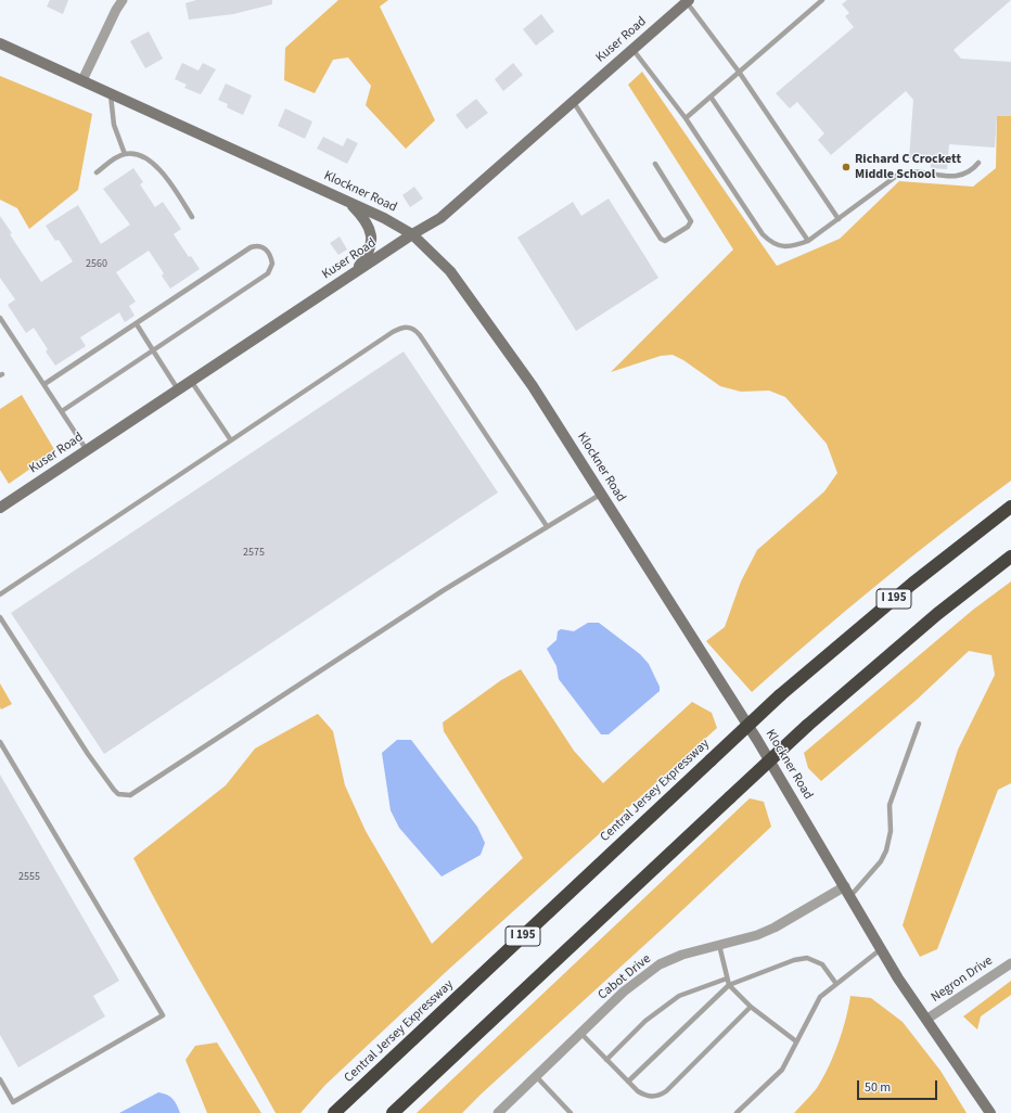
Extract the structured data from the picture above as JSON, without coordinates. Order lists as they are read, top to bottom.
{
  "streets": {
    "highway": ["I 195", "Central Jersey Expressway"],
    "main road": ["Kuser Road", "Klockner Road"],
    "street": ["Cabot Drive", "Negron Drive"]
  },
  "crossings": [
    ["Kuser Road", "Klockner Road"],
    ["Klockner Road", "Cabot Drive"],
    ["Klockner Road", "Negron Drive"]
  ],
  "places": ["Richard C Crockett Middle School"],
  "house_numbers": ["2560", "2575", "2555"],
  "scale_bar": "50 m"
}
